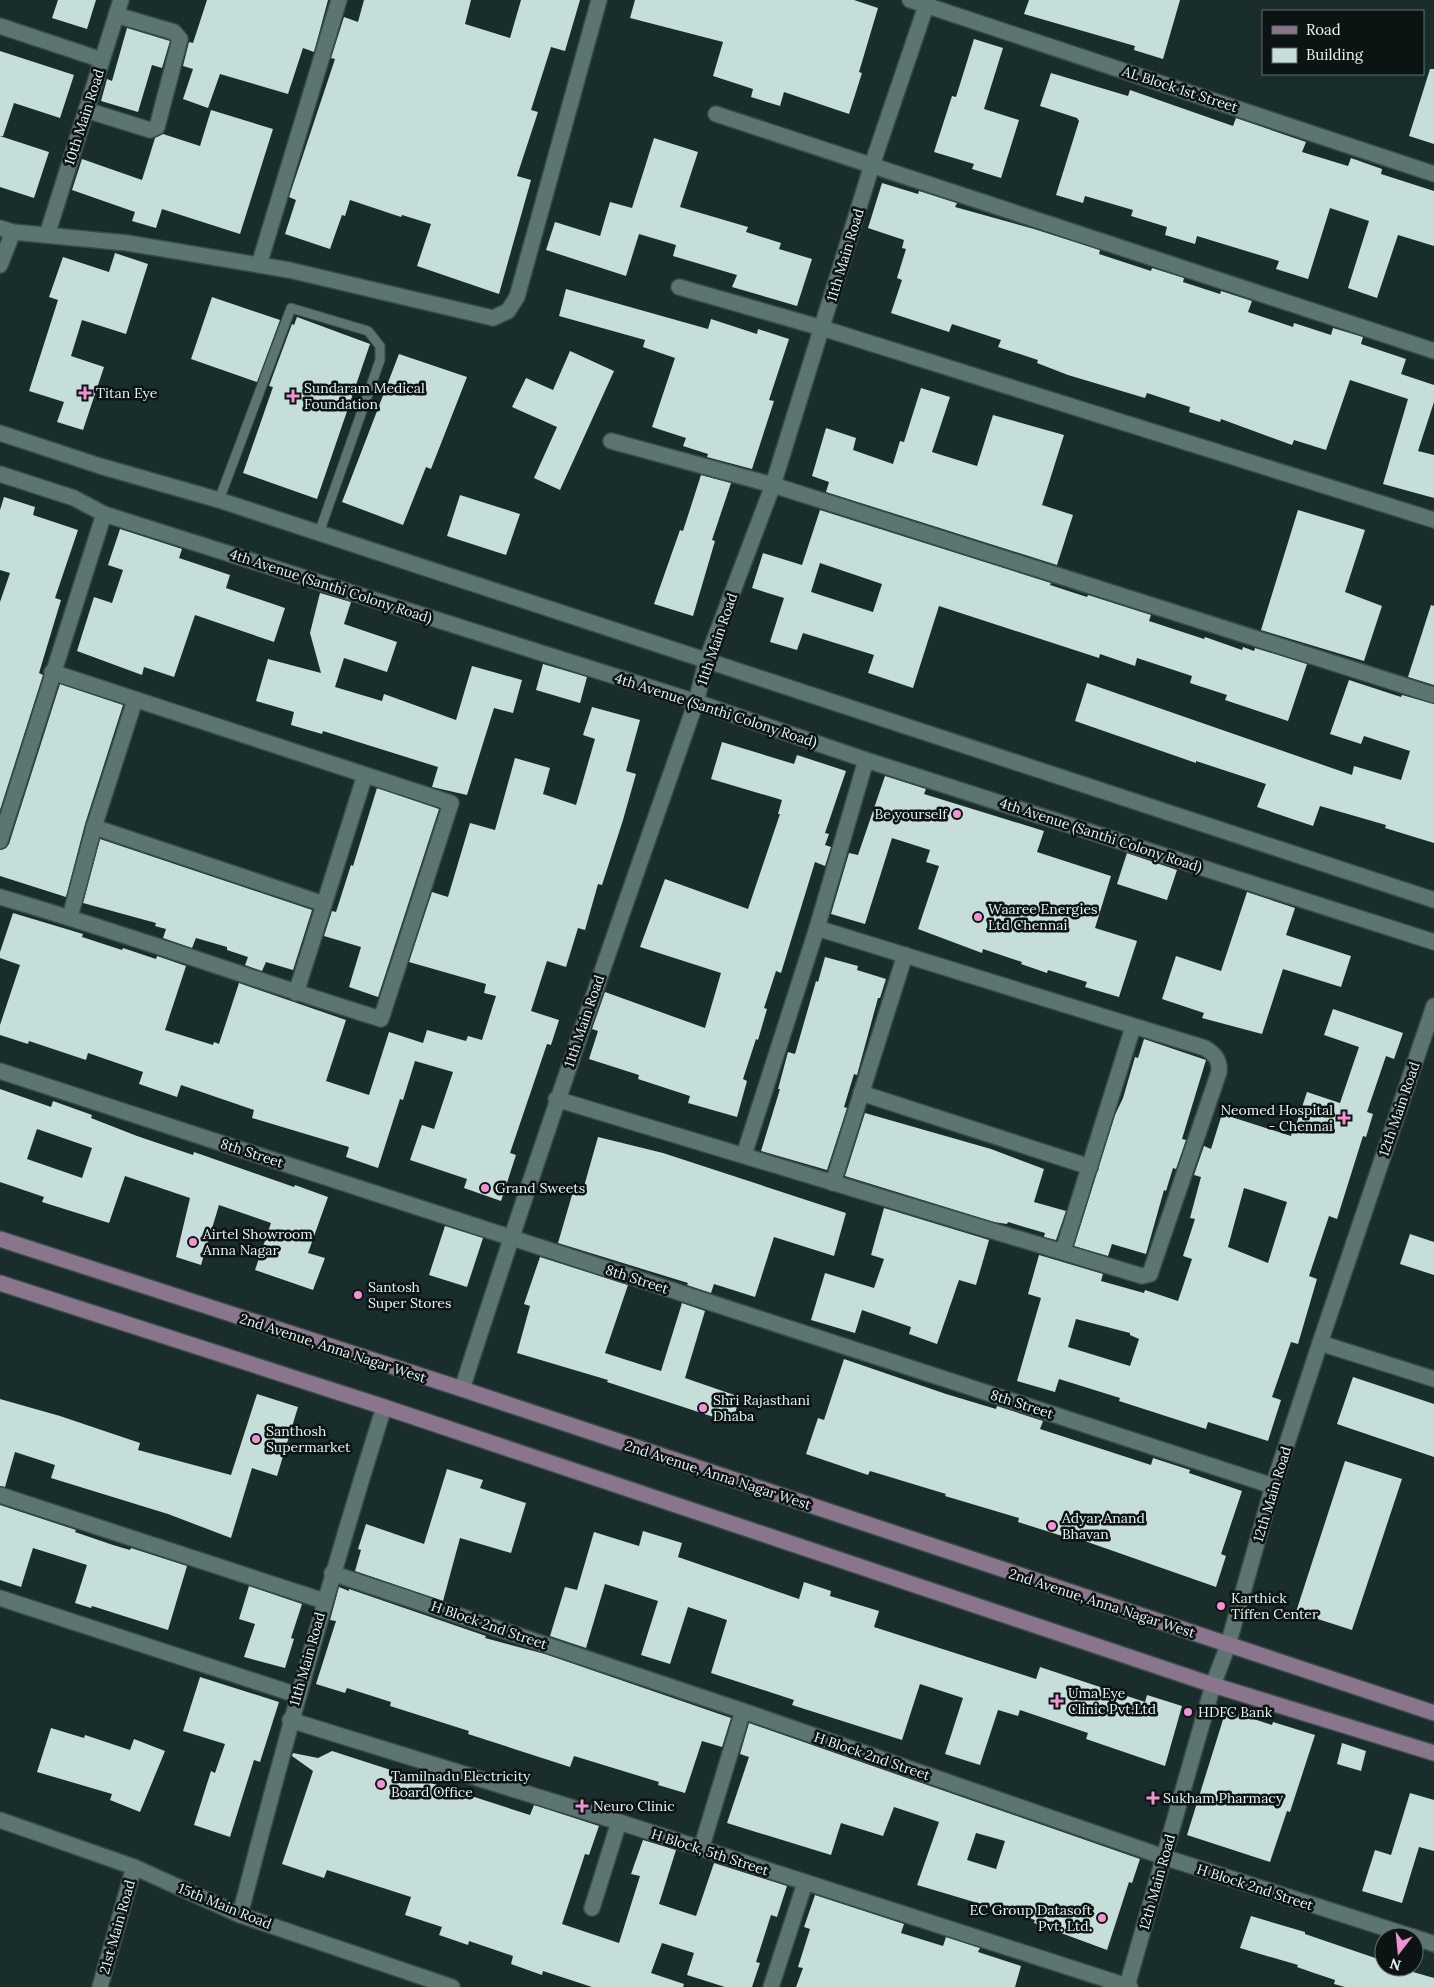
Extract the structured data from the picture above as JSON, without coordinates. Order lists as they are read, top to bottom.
{
  "streets": {
    "main road": ["2nd Avenue, Anna Nagar West"],
    "street": [
      "AL Block 1st Street",
      "10th Main Road",
      "11th Main Road",
      "4th Avenue (Santhi Colony Road)",
      "12th Main Road",
      "8th Street",
      "H Block 2nd Street",
      "H Block, 5th Street",
      "15th Main Road",
      "21st Main Road"
    ]
  },
  "crossings": [
    ["AL Block 1st Street", "11th Main Road"],
    ["11th Main Road", "4th Avenue (Santhi Colony Road)"],
    ["11th Main Road", "8th Street"],
    ["11th Main Road", "2nd Avenue, Anna Nagar West"],
    ["11th Main Road", "H Block 2nd Street"],
    ["11th Main Road", "H Block, 5th Street"],
    ["11th Main Road", "15th Main Road"],
    ["12th Main Road", "8th Street"],
    ["12th Main Road", "2nd Avenue, Anna Nagar West"],
    ["12th Main Road", "H Block 2nd Street"],
    ["12th Main Road", "H Block, 5th Street"],
    ["15th Main Road", "21st Main Road"]
  ],
  "places": {
    "health": [
      "Titan Eye",
      "Sundaram Medical Foundation",
      "Neomed Hospital - Chennai",
      "Uma Eye Clinic Pvt.Ltd",
      "Sukham Pharmacy",
      "Neuro Clinic"
    ],
    "other": [
      "Be yourself",
      "Waaree Energies Ltd Chennai",
      "Grand Sweets",
      "Airtel Showroom Anna Nagar",
      "Santosh Super Stores",
      "Shri Rajasthani Dhaba",
      "Santhosh Supermarket",
      "Adyar Anand Bhavan",
      "Karthick Tiffen Center",
      "HDFC Bank",
      "Tamilnadu Electricity Board Office",
      "EC Group Datasoft Pvt. Ltd."
    ]
  },
  "legend": ["Road", "Building"],
  "north": "bottom"
}
